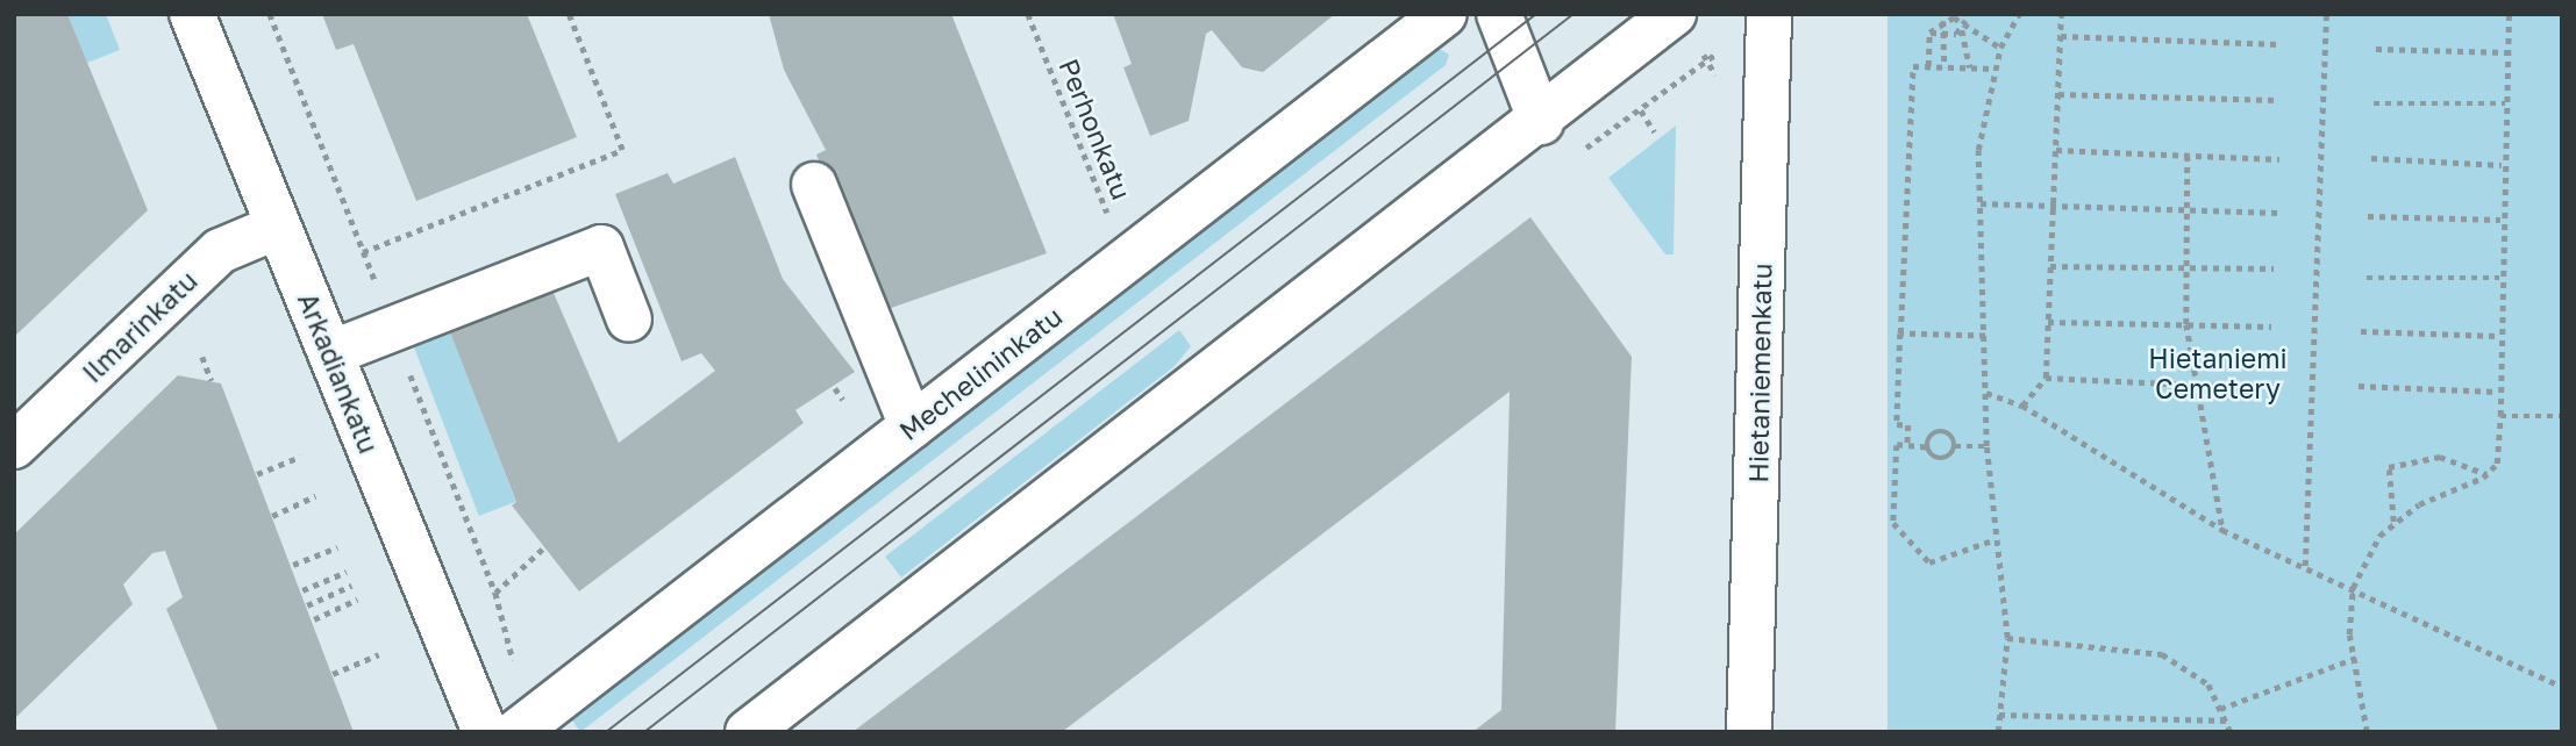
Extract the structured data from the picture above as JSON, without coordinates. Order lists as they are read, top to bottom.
{
  "streets": {
    "main road": [
      "Ilmarinkatu",
      "Arkadiankatu",
      "Mechelininkatu",
      "Hietaniemenkatu"
    ],
    "path": ["Perhonkatu"]
  },
  "crossings": [
    ["Perhonkatu", "Mechelininkatu"],
    ["Ilmarinkatu", "Arkadiankatu"]
  ],
  "parks": ["Hietaniemi Cemetery"]
}
